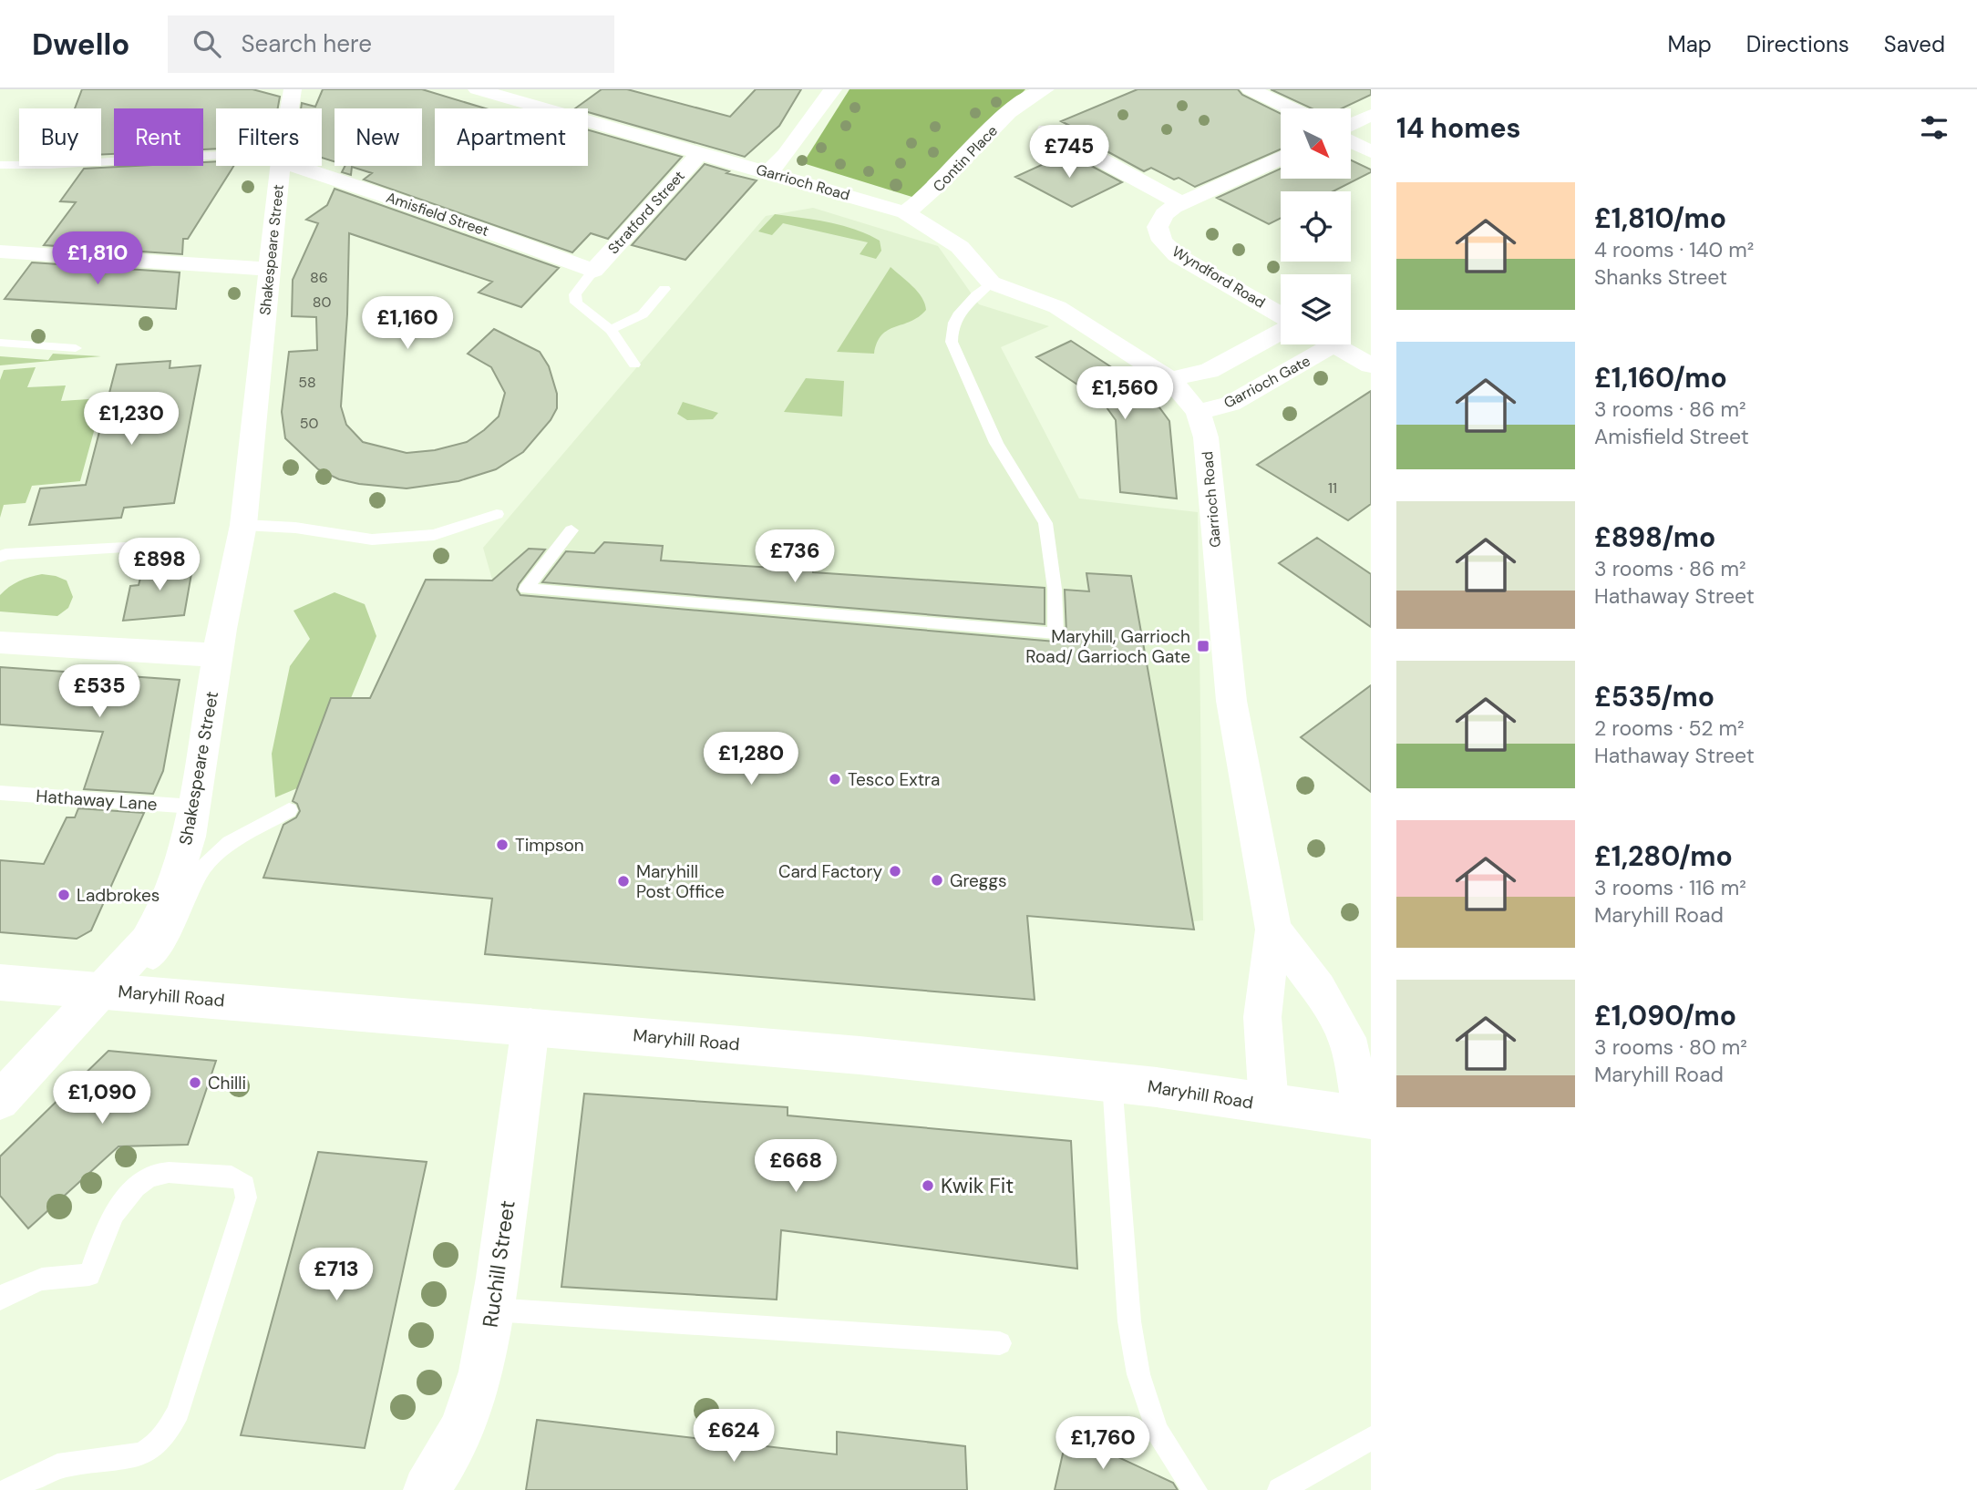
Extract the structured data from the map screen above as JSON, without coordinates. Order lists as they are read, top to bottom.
{
  "streets": {
    "main road": ["Maryhill Road"],
    "street": [
      "Contin Place",
      "Garrioch Road",
      "Stratford Street",
      "Amisfield Street",
      "Shakespeare Street",
      "Wyndford Road",
      "Garrioch Gate",
      "Ruchill Street"
    ],
    "lane": ["Hathaway Lane"]
  },
  "crossings": [
    ["Contin Place", "Garrioch Road"],
    ["Garrioch Road", "Stratford Street"],
    ["Garrioch Road", "Garrioch Gate"],
    ["Garrioch Road", "Maryhill Road"],
    ["Stratford Street", "Amisfield Street"],
    ["Shakespeare Street", "Hathaway Lane"],
    ["Shakespeare Street", "Maryhill Road"],
    ["Maryhill Road", "Ruchill Street"]
  ],
  "places": {
    "transit": ["Maryhill, Garrioch Road/ Garrioch Gate"],
    "other": [
      "Tesco Extra",
      "Timpson",
      "Card Factory",
      "Greggs",
      "Maryhill Post Office",
      "Ladbrokes",
      "Chilli",
      "Kwik Fit"
    ]
  },
  "house_numbers": [
    "86",
    "80",
    "58",
    "50",
    "11"
  ],
  "north": "bottom right",
  "page": {
    "header": "Dwello",
    "search": "Search here",
    "nav": ["Map", "Directions", "Saved"],
    "heading": "14 homes",
    "chip": [
      "Buy",
      "Rent",
      "Filters",
      "New",
      "Apartment"
    ],
    "price": [
      "£745",
      "£1,810",
      "£1,160",
      "£1,560",
      "£1,230",
      "£736",
      "£898",
      "£535",
      "£1,280",
      "£1,090",
      "£668",
      "£713",
      "£624",
      "£1,760"
    ],
    "list": [
      {
        "name": "£1,810/mo",
        "note": "4 rooms · 140 m² · Shanks Street"
      },
      {
        "name": "£1,160/mo",
        "note": "3 rooms · 86 m² · Amisfield Street"
      },
      {
        "name": "£898/mo",
        "note": "3 rooms · 86 m² · Hathaway Street"
      },
      {
        "name": "£535/mo",
        "note": "2 rooms · 52 m² · Hathaway Street"
      },
      {
        "name": "£1,280/mo",
        "note": "3 rooms · 116 m² · Maryhill Road"
      },
      {
        "name": "£1,090/mo",
        "note": "3 rooms · 80 m² · Maryhill Road"
      }
    ]
  }
}
